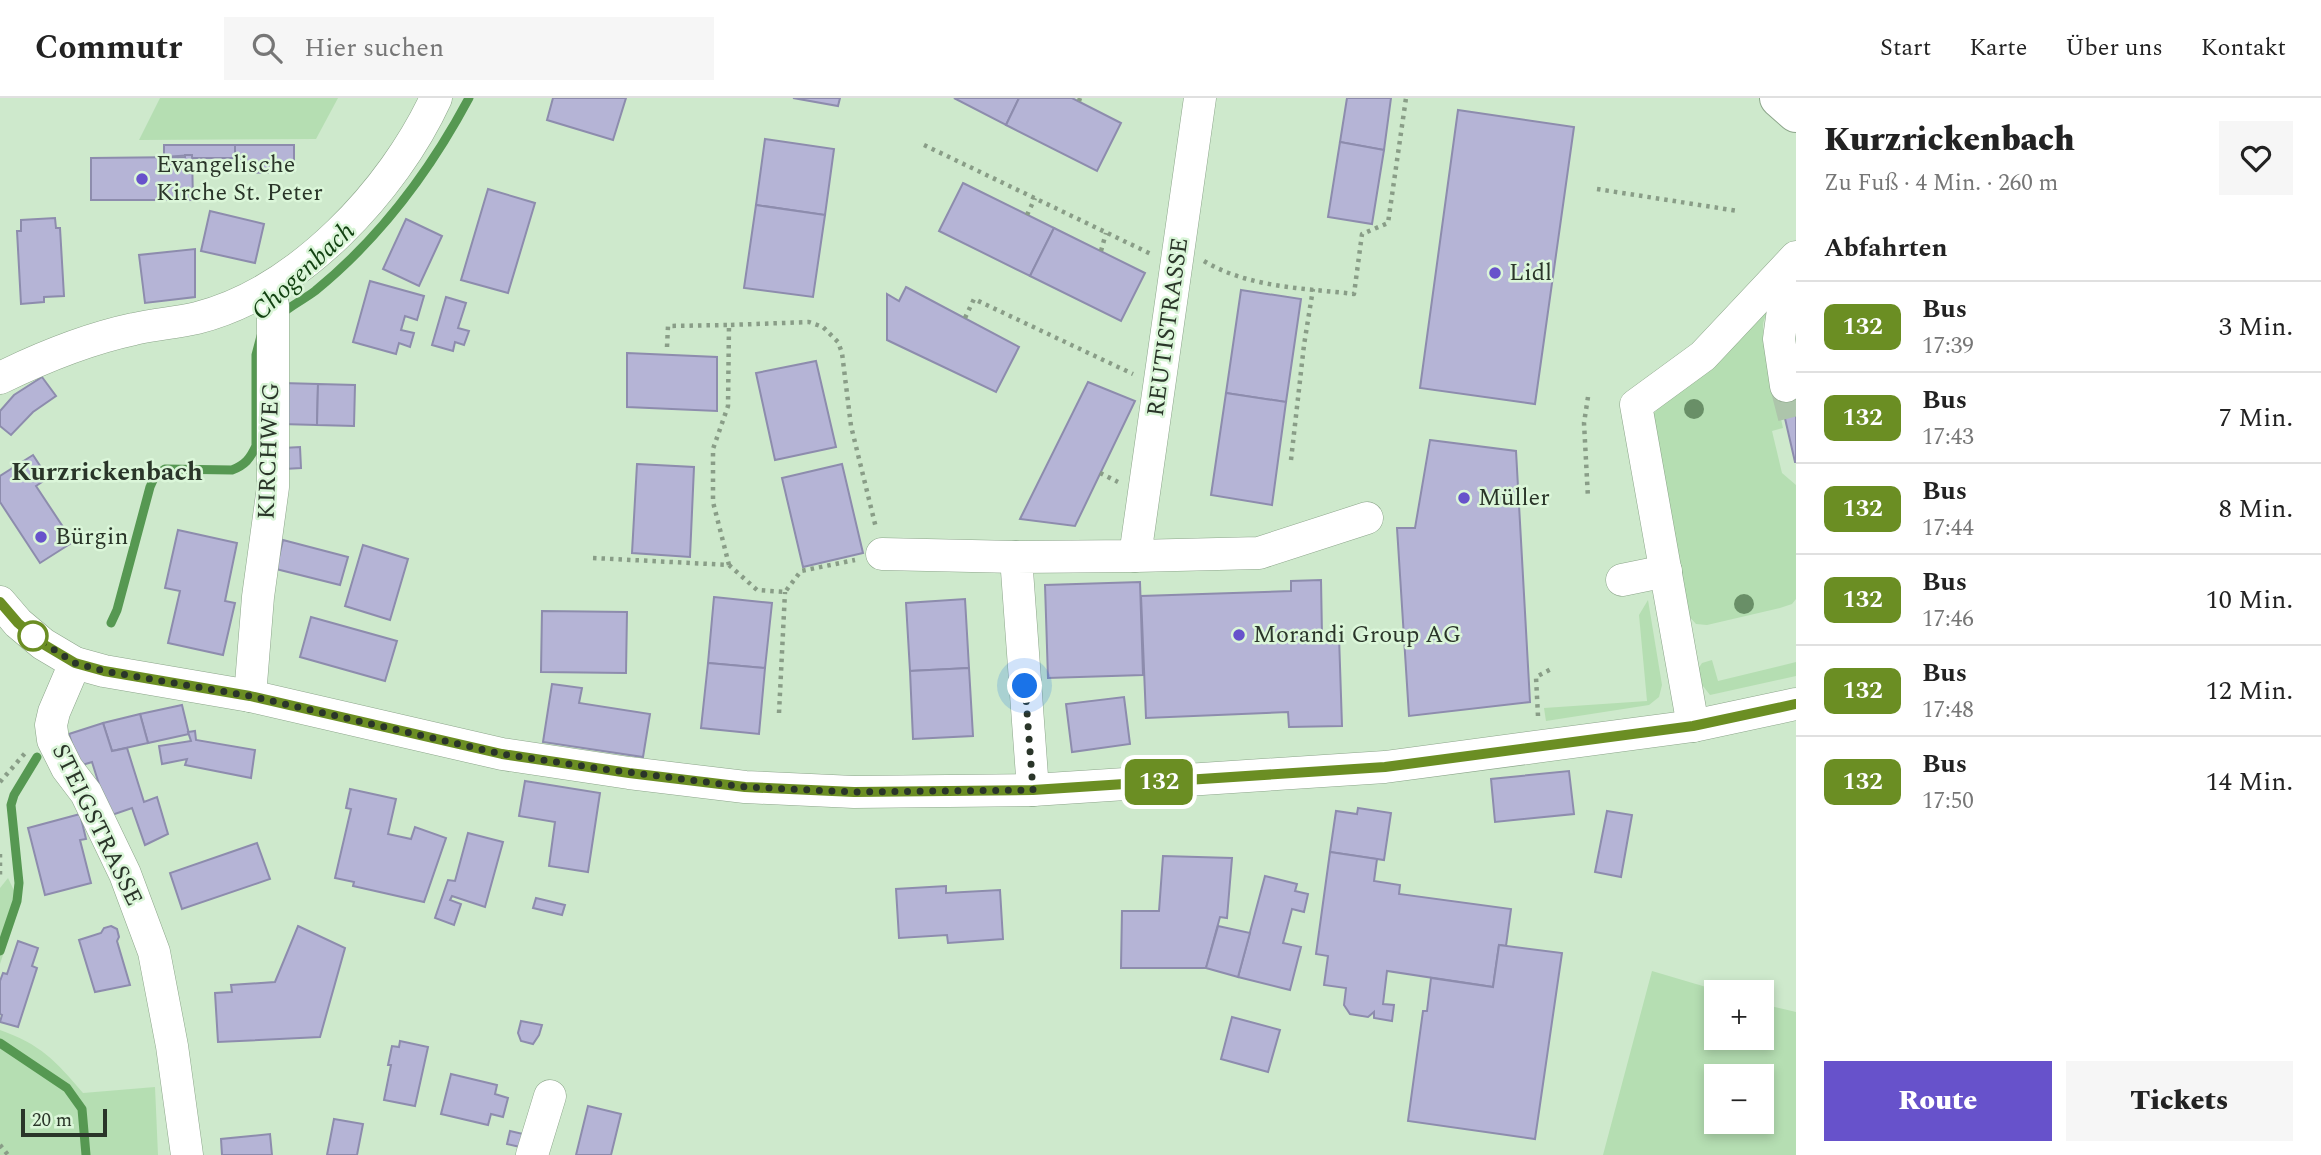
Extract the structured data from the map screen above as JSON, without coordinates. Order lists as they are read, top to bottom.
{
  "streets": {
    "street": ["REUTISTRASSE", "KIRCHWEG", "STEIGSTRASSE"]
  },
  "districts": ["Kurzrickenbach"],
  "water": ["Chogenbach"],
  "places": [
    "Evangelische Kirche St. Peter",
    "Lidl",
    "Müller",
    "Bürgin",
    "Morandi Group AG"
  ],
  "lines": ["bus line 132"],
  "scale_bar": "20 m",
  "page": {
    "header": "Commutr",
    "search": "Hier suchen",
    "nav": [
      "Start",
      "Karte",
      "Über uns",
      "Kontakt"
    ],
    "on_map": "132",
    "heading": [
      ["Kurzrickenbach", "Zu Fuß · 4 Min. · 260 m"],
      "Abfahrten"
    ],
    "list": [
      {
        "mark": "132",
        "name": "Bus",
        "note": "17:39",
        "value": "3 Min."
      },
      {
        "mark": "132",
        "name": "Bus",
        "note": "17:43",
        "value": "7 Min."
      },
      {
        "mark": "132",
        "name": "Bus",
        "note": "17:44",
        "value": "8 Min."
      },
      {
        "mark": "132",
        "name": "Bus",
        "note": "17:46",
        "value": "10 Min."
      },
      {
        "mark": "132",
        "name": "Bus",
        "note": "17:48",
        "value": "12 Min."
      },
      {
        "mark": "132",
        "name": "Bus",
        "note": "17:50",
        "value": "14 Min."
      }
    ],
    "map_buttons": ["+", "−"],
    "buttons": ["Route", "Tickets"],
    "scale": "20 m"
  }
}
